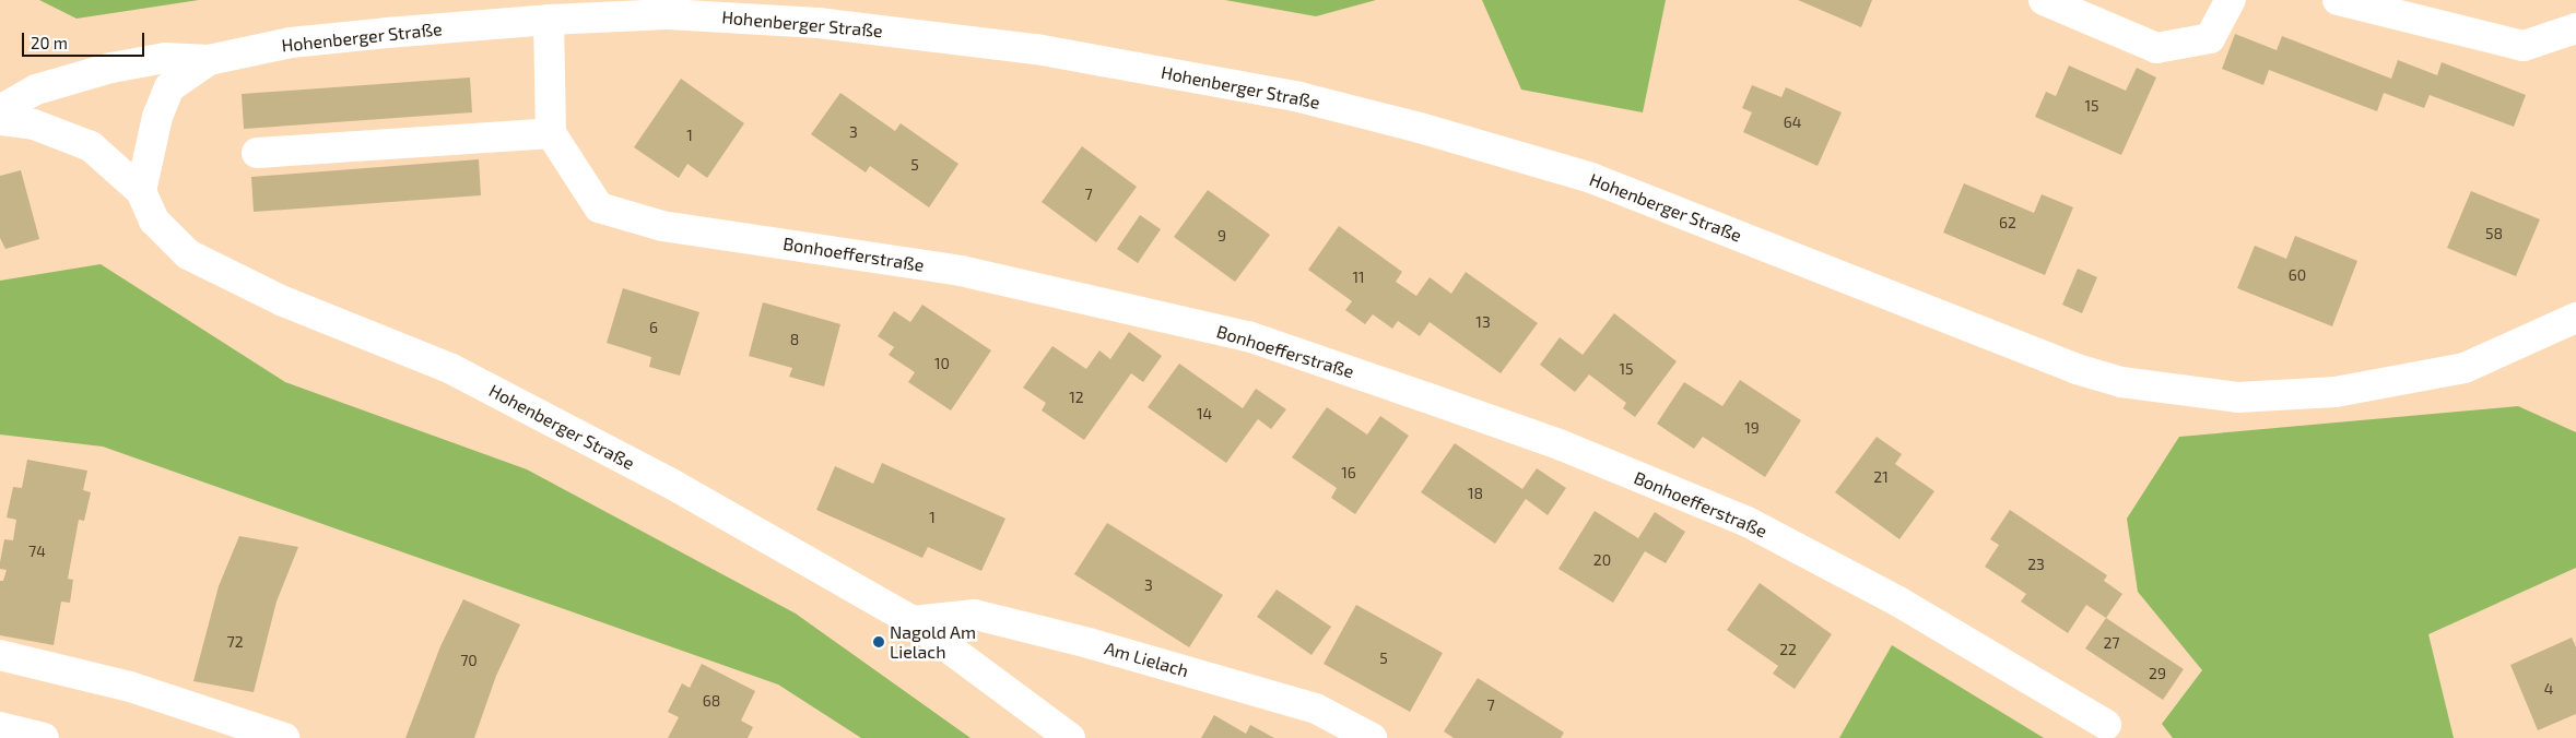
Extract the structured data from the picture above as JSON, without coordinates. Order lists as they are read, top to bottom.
{
  "streets": {
    "street": ["Hohenberger Straße", "Bonhoefferstraße", "Am Lielach"]
  },
  "crossings": [
    ["Hohenberger Straße", "Am Lielach"]
  ],
  "places": ["Nagold Am Lielach"],
  "house_numbers": [
    "15",
    "64",
    "3",
    "1",
    "5",
    "7",
    "62",
    "58",
    "9",
    "60",
    "11",
    "13",
    "6",
    "8",
    "10",
    "15",
    "12",
    "14",
    "19",
    "16",
    "21",
    "18",
    "1",
    "74",
    "20",
    "23",
    "3",
    "72",
    "27",
    "22",
    "5",
    "70",
    "29",
    "4",
    "68",
    "7"
  ],
  "scale_bar": "20 m"
}
